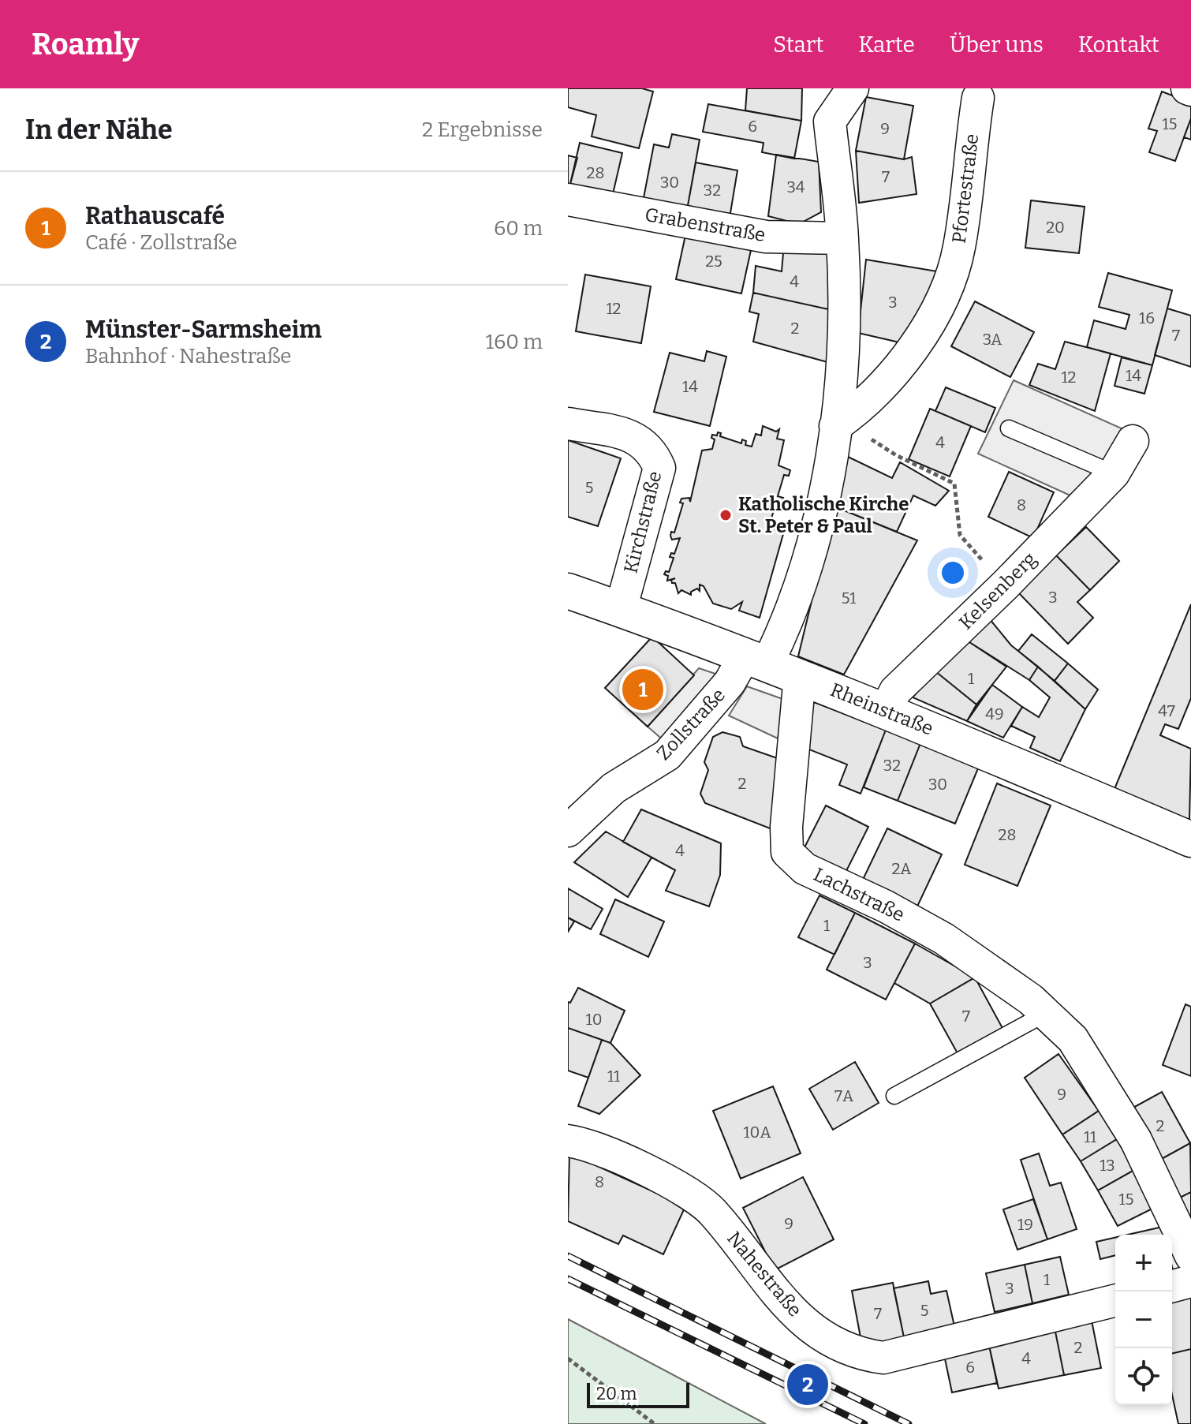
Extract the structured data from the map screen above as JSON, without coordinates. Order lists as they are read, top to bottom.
{
  "streets": {
    "main road": ["Rheinstraße"],
    "street": [
      "Pfortestraße",
      "Grabenstraße",
      "Kirchstraße",
      "Kelsenberg",
      "Zollstraße",
      "Lachstraße",
      "Nahestraße"
    ]
  },
  "crossings": [
    ["Kirchstraße", "Rheinstraße"],
    ["Kelsenberg", "Rheinstraße"],
    ["Rheinstraße", "Zollstraße"],
    ["Rheinstraße", "Lachstraße"]
  ],
  "places": ["Katholische Kirche St. Peter & Paul"],
  "house_numbers": [
    "15",
    "6",
    "9",
    "28",
    "7",
    "30",
    "34",
    "32",
    "20",
    "25",
    "4",
    "3",
    "12",
    "16",
    "2",
    "7",
    "3A",
    "14",
    "12",
    "14",
    "4",
    "5",
    "8",
    "3",
    "51",
    "1",
    "47",
    "49",
    "32",
    "2",
    "30",
    "28",
    "4",
    "2A",
    "1",
    "3",
    "7",
    "10",
    "11",
    "9",
    "7A",
    "2",
    "10A",
    "11",
    "13",
    "8",
    "15",
    "9",
    "19",
    "1",
    "3",
    "5",
    "7",
    "2",
    "4",
    "6"
  ],
  "scale_bar": "20 m",
  "page": {
    "header": "Roamly",
    "nav": [
      "Start",
      "Karte",
      "Über uns",
      "Kontakt"
    ],
    "heading": ["In der Nähe", "2 Ergebnisse"],
    "list": [
      {
        "mark": "1",
        "name": "Rathauscafé",
        "note": "Café · Zollstraße",
        "value": "60 m"
      },
      {
        "mark": "2",
        "name": "Münster-Sarmsheim",
        "note": "Bahnhof · Nahestraße",
        "value": "160 m"
      }
    ],
    "pins": ["1", "2"],
    "map_buttons": ["+", "−"],
    "scale": "20 m"
  }
}
